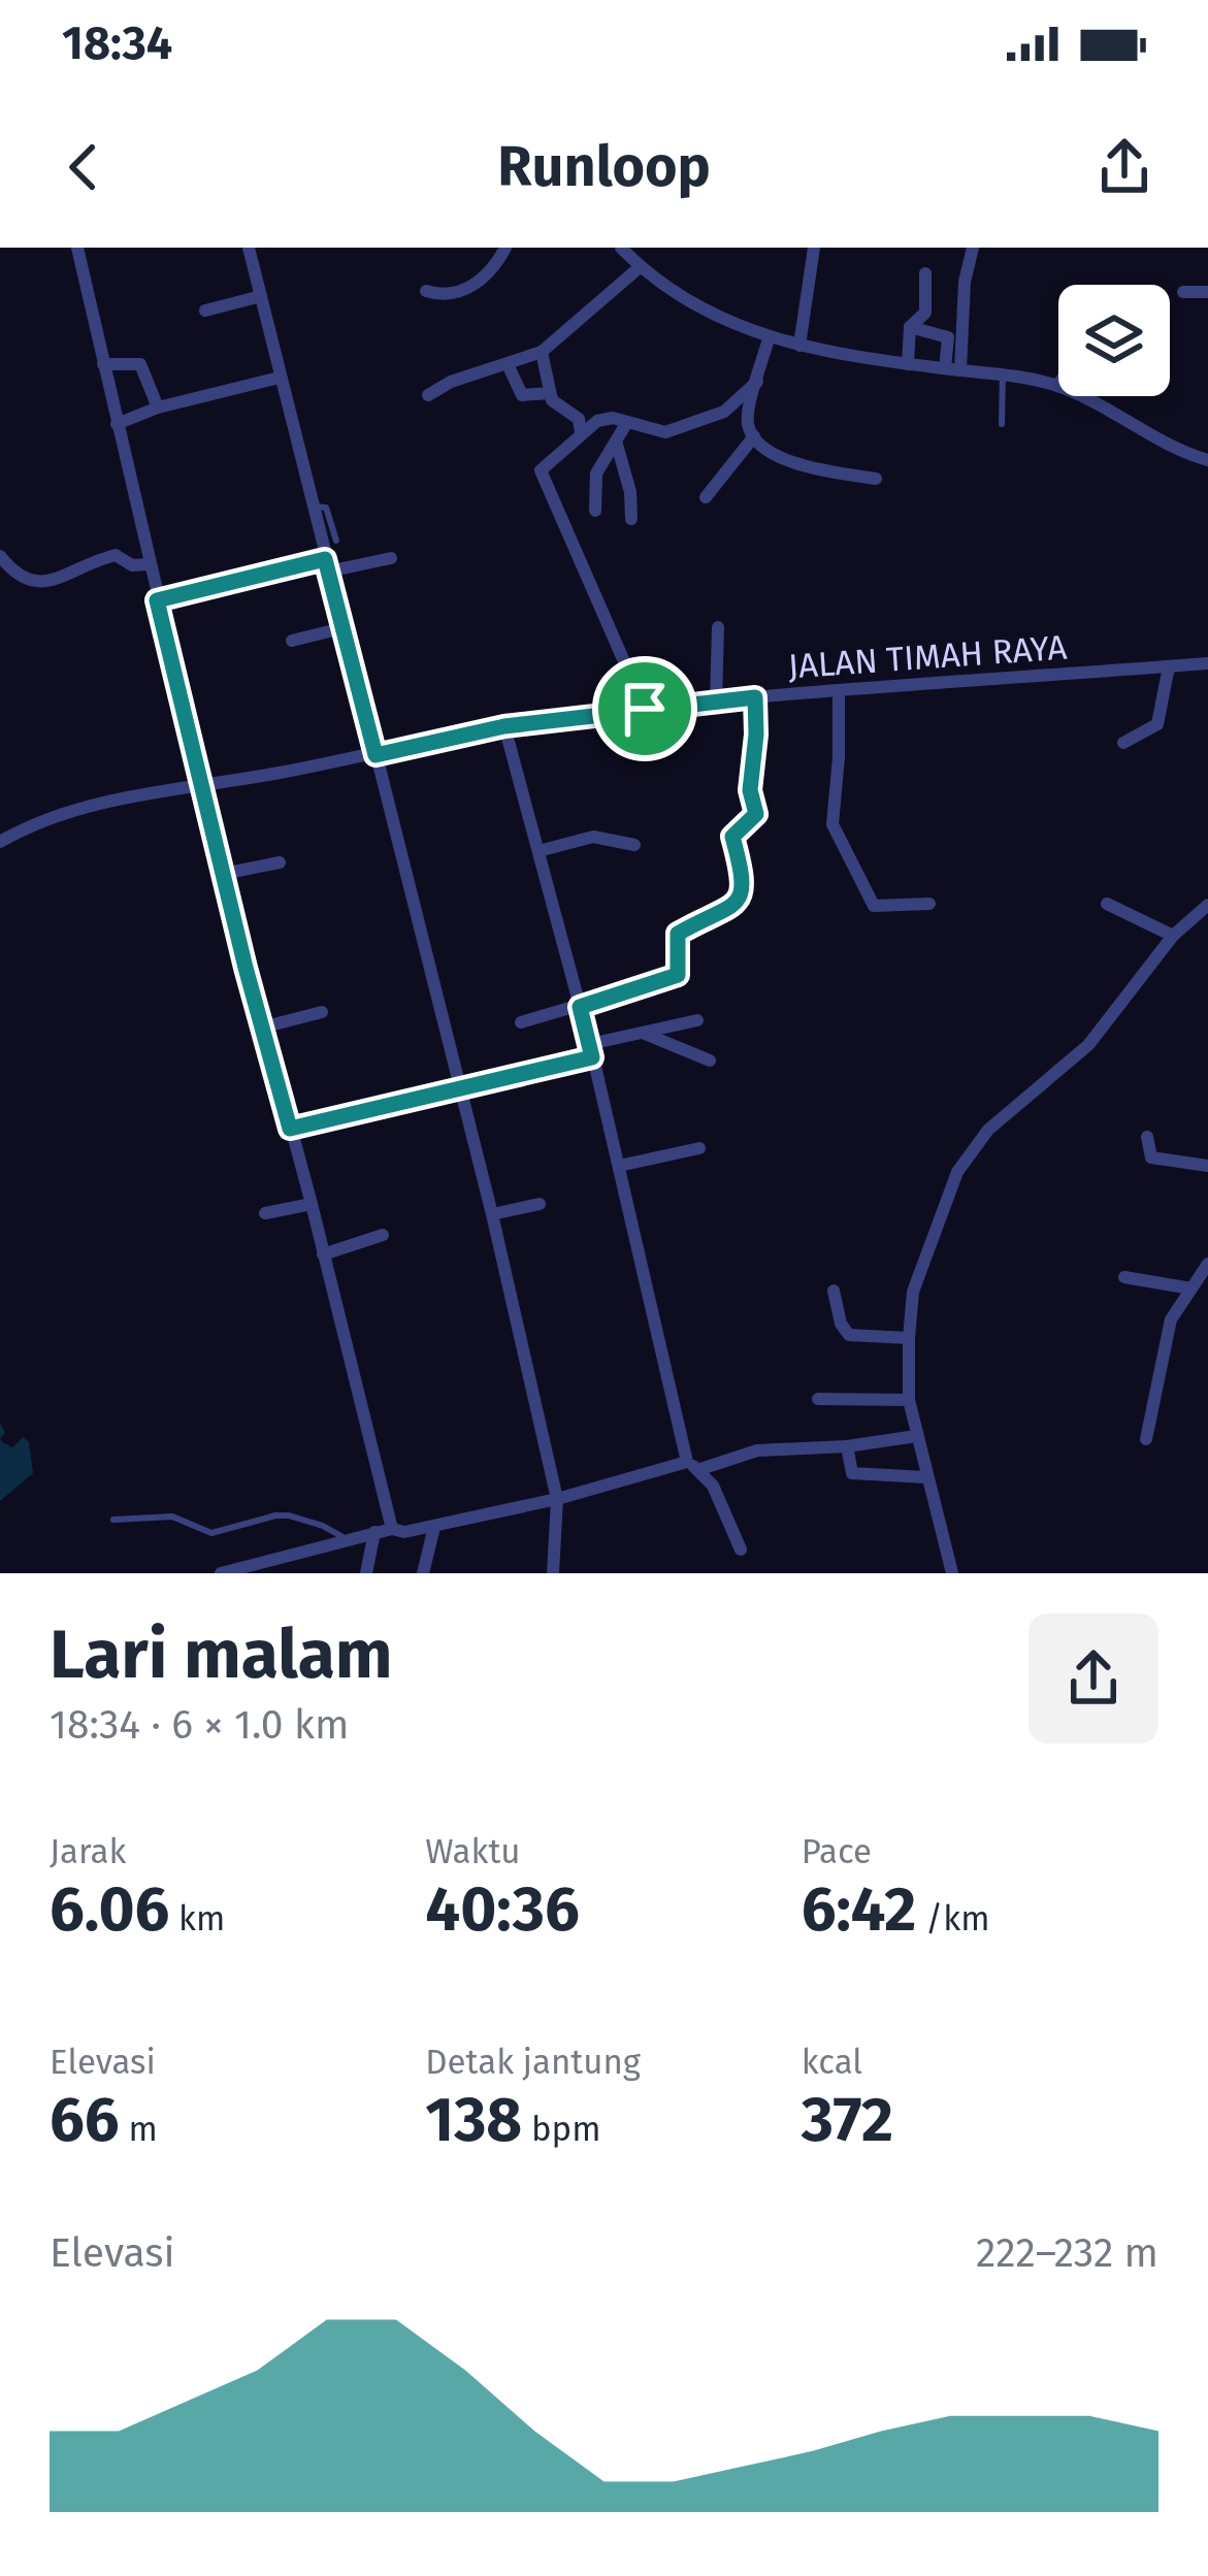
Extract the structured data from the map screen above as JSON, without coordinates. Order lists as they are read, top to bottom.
{
  "streets": {
    "street": ["JALAN TIMAH RAYA"]
  },
  "page": {
    "status": "18:34",
    "header": "Runloop",
    "heading": ["Lari malam", "18:34 · 6 × 1.0 km"],
    "stats": [
      ["Jarak", "6.06 km"],
      ["Waktu", "40:36"],
      ["Pace", "6:42 /km"],
      ["Elevasi", "66 m"],
      ["Detak jantung", "138 bpm"],
      ["kcal", "372"]
    ],
    "chart": ["Elevasi", "222–232 m"]
  }
}
